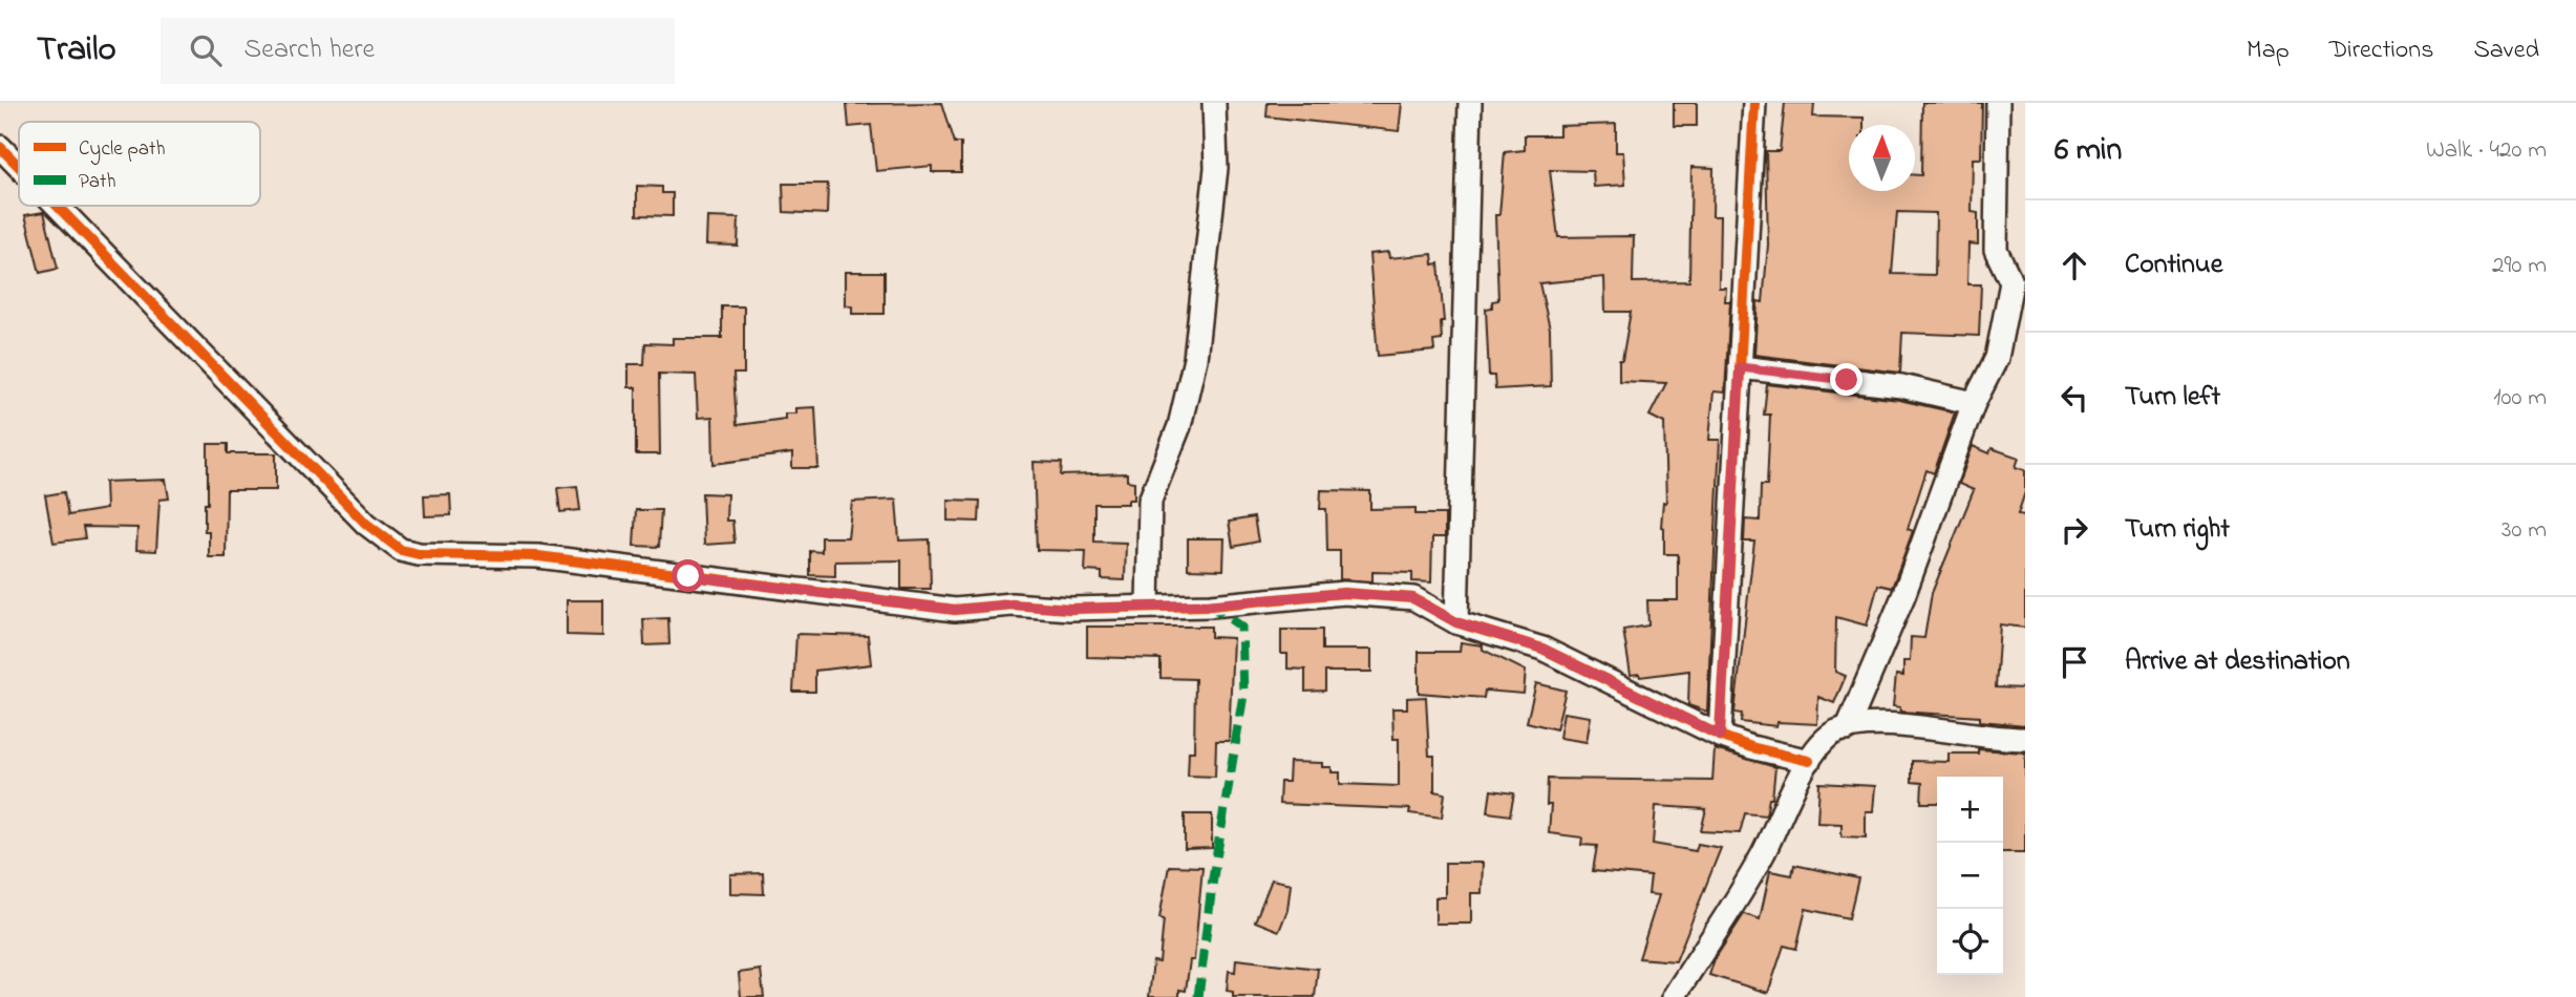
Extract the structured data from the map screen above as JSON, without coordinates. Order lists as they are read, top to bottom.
{
  "legend": ["Cycle path", "Path"],
  "north": "top",
  "page": {
    "header": "Trailo",
    "search": "Search here",
    "nav": ["Map", "Directions", "Saved"],
    "heading": ["6 min", "Walk · 420 m"],
    "list": [
      ["Continue", "290 m"],
      ["Turn left", "100 m"],
      ["Turn right", "30 m"],
      "Arrive at destination"
    ],
    "map_buttons": ["+", "−"]
  }
}
